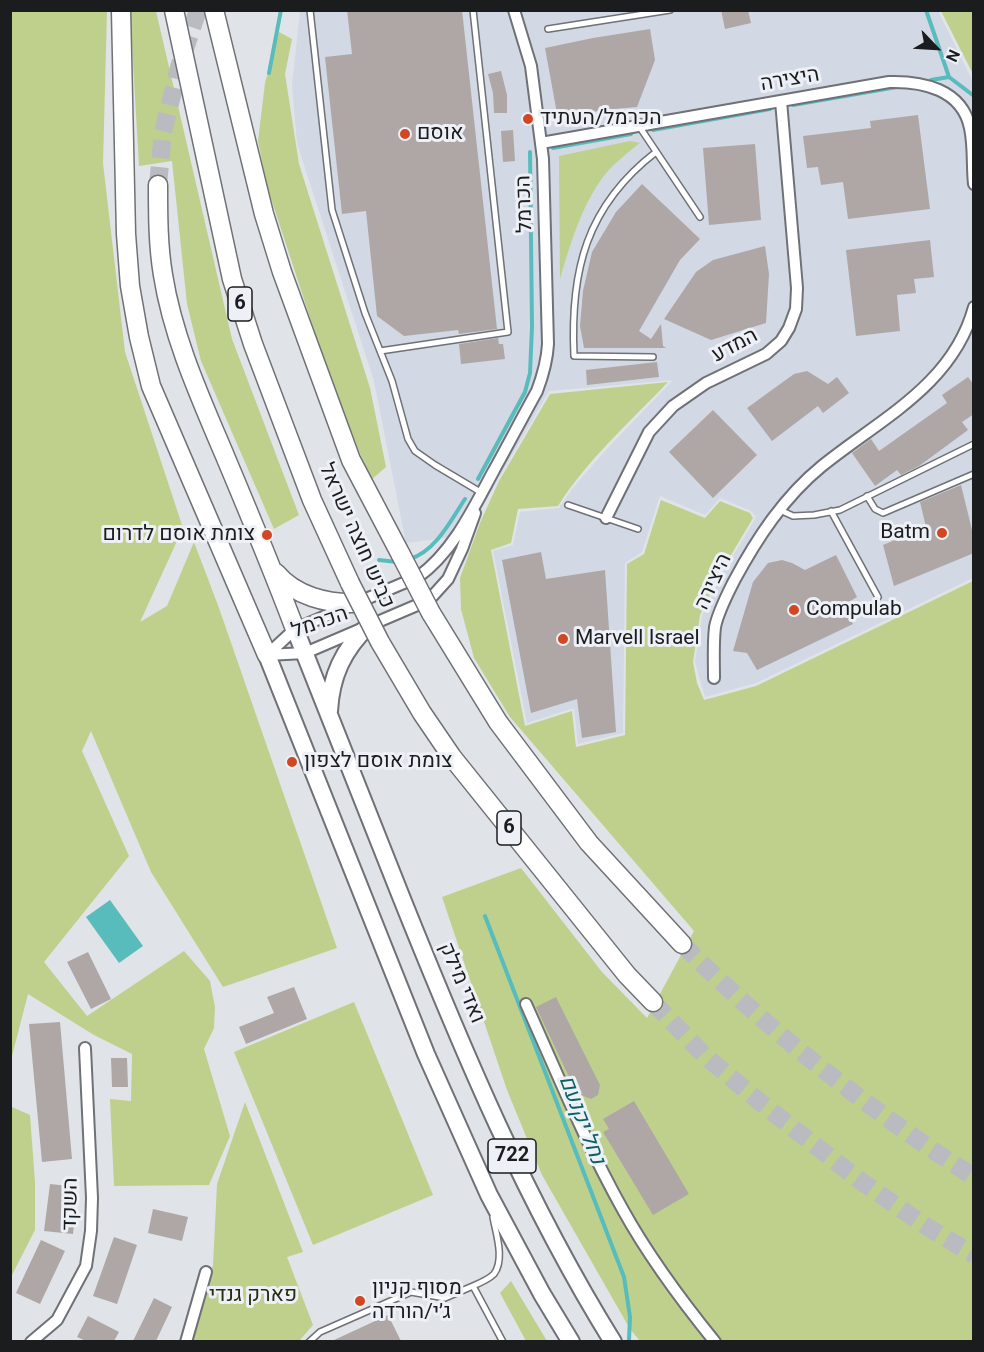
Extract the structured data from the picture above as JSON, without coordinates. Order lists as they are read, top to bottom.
{
  "streets": {
    "highway": ["6", "כביש חוצה ישראל"],
    "main road": ["ואדי מילק", "722"],
    "street": [
      "היצירה",
      "הכרמל",
      "המדע",
      "השקד"
    ]
  },
  "crossings": [
    ["היצירה", "הכרמל"],
    ["היצירה", "המדע"],
    ["הכרמל", "ואדי מילק"],
    ["הכרמל", "722"]
  ],
  "water": ["נחל יקנעם"],
  "parks": ["פארק גנדי"],
  "places": [
    "הכרמל/העתיד",
    "אוסם",
    "Batm",
    "צומת אוסם לדרום",
    "Compulab",
    "Marvell Israel",
    "צומת אוסם לצפון",
    "מסוף קניון ג׳י/הורדה"
  ],
  "north": "bottom right"
}
